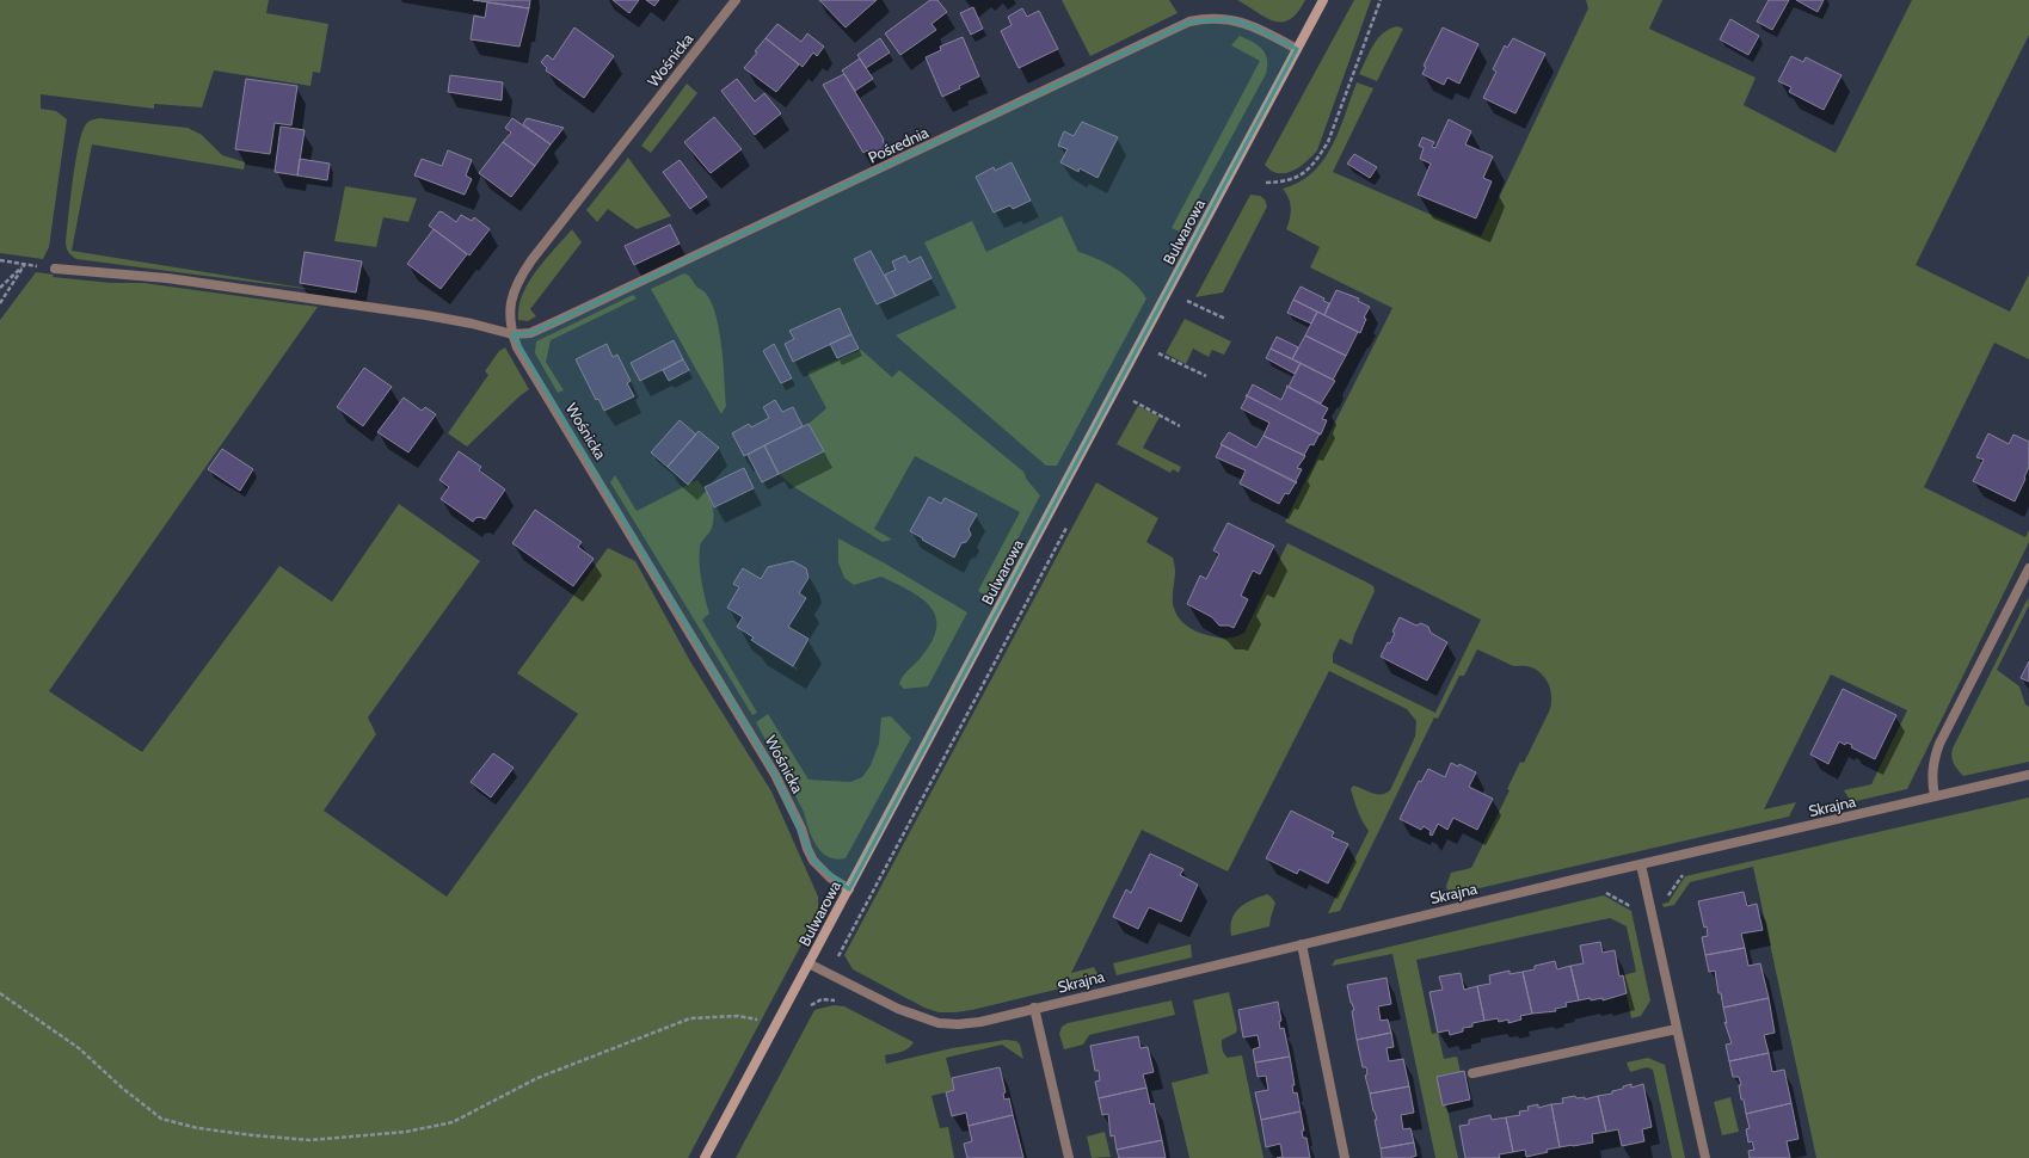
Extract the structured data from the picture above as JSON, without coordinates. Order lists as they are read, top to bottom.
{
  "streets": {
    "street": [
      "Wośnicka",
      "Pośrednia",
      "Bulwarowa",
      "Skrajna"
    ]
  },
  "crossings": [
    ["Wośnicka", "Pośrednia"],
    ["Wośnicka", "Bulwarowa"],
    ["Pośrednia", "Bulwarowa"],
    ["Bulwarowa", "Skrajna"]
  ]
}
